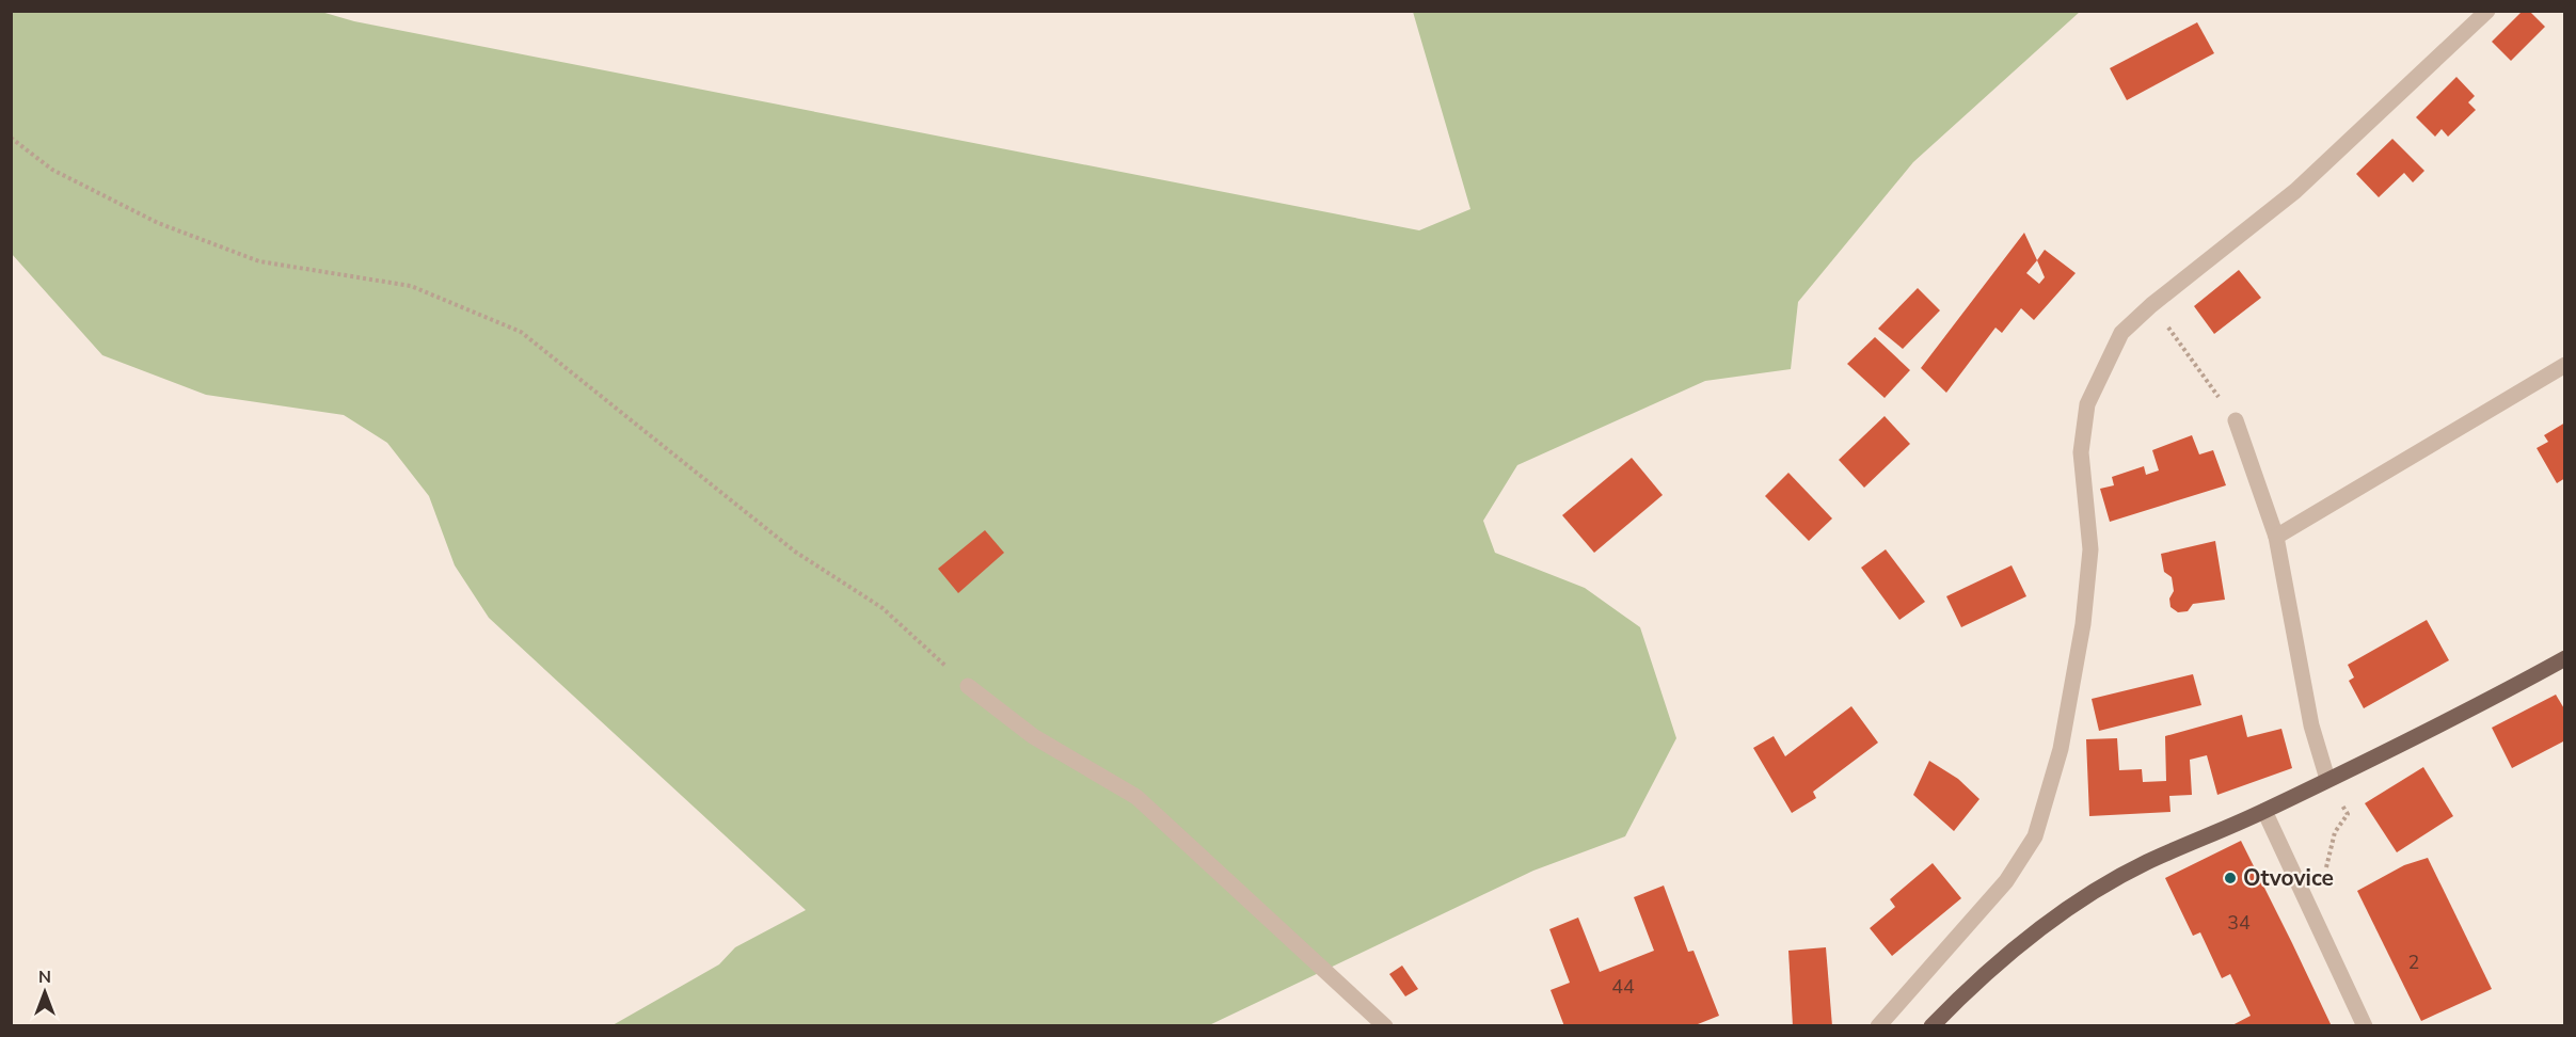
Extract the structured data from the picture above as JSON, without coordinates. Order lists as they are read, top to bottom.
{
  "places": ["Otvovice"],
  "house_numbers": ["34", "2", "44"],
  "north": "top"
}
